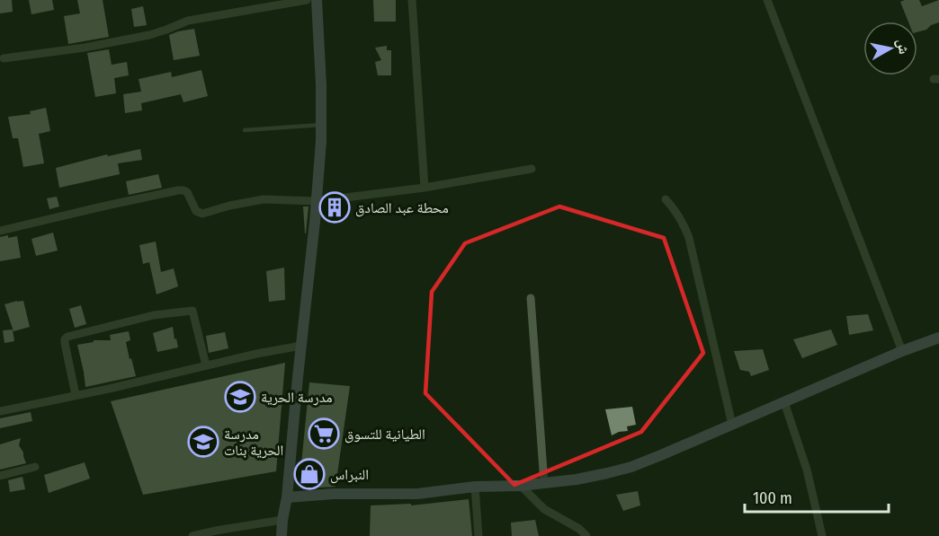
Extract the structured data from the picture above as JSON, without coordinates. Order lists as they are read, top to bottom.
{
  "places": {
    "building": ["محطة عبد الصادق"],
    "school or university": ["مدرسة الحرية", "مدرسة الحرية بنات"],
    "supermarket": ["الطيانية للتسوق"],
    "shop": ["النبراس"]
  },
  "scale_bar": "100 m",
  "north": "right"
}
